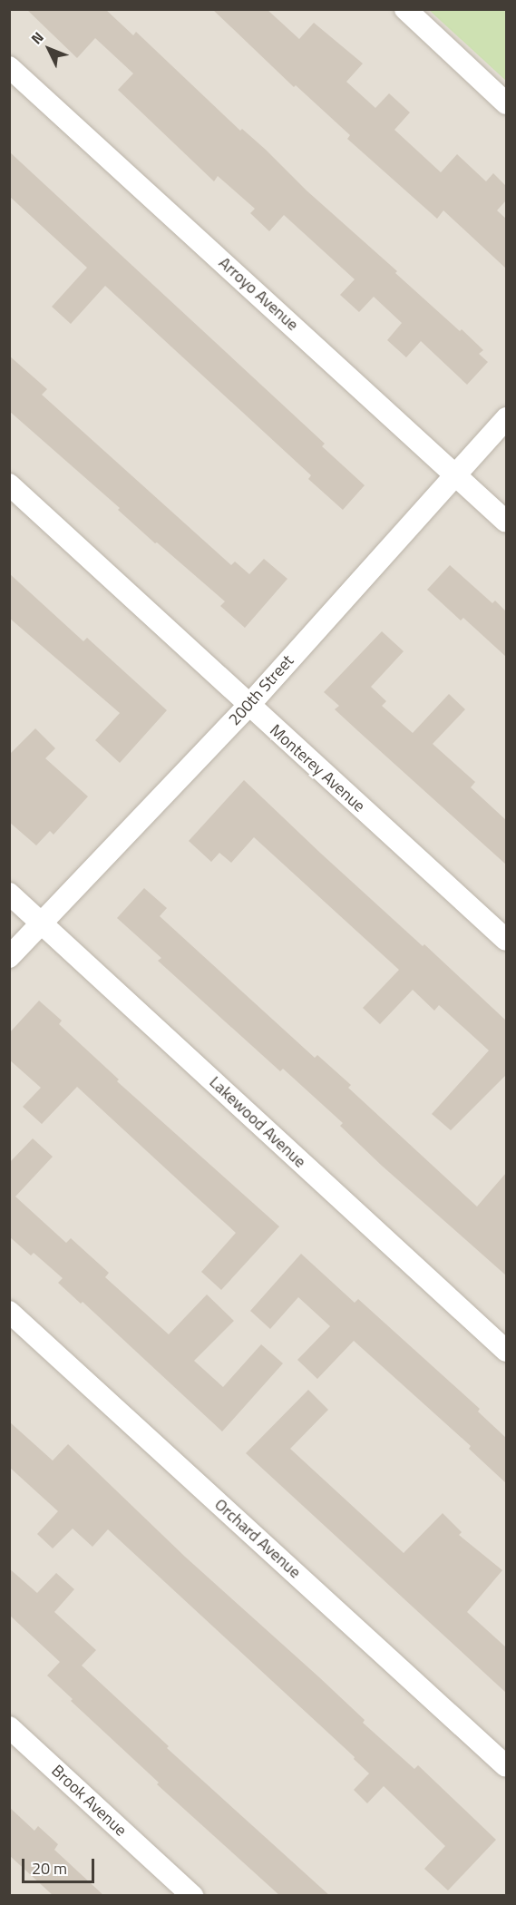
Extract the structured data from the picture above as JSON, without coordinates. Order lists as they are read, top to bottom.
{
  "streets": {
    "street": [
      "Arroyo Avenue",
      "200th Street",
      "Monterey Avenue",
      "Lakewood Avenue",
      "Orchard Avenue",
      "Brook Avenue"
    ]
  },
  "crossings": [
    ["Arroyo Avenue", "200th Street"],
    ["200th Street", "Monterey Avenue"],
    ["200th Street", "Lakewood Avenue"]
  ],
  "scale_bar": "20 m",
  "north": "top left"
}
